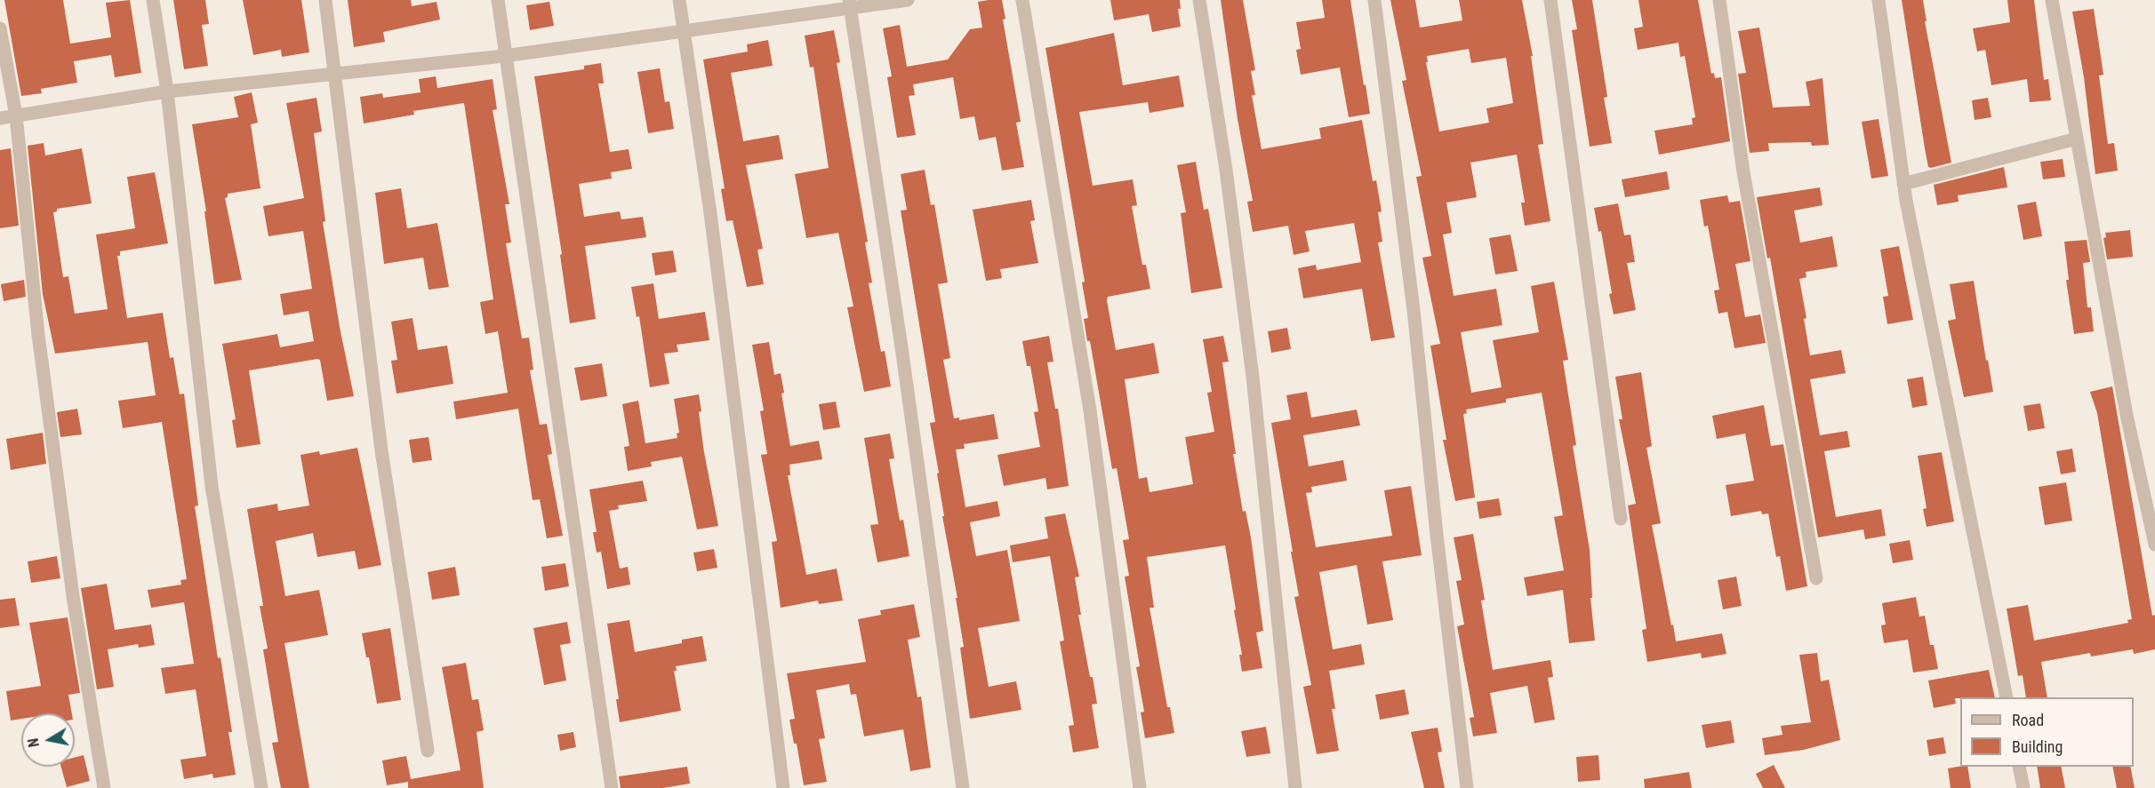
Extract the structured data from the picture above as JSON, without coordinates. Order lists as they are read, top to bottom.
{
  "legend": ["Road", "Building"],
  "north": "left"
}
